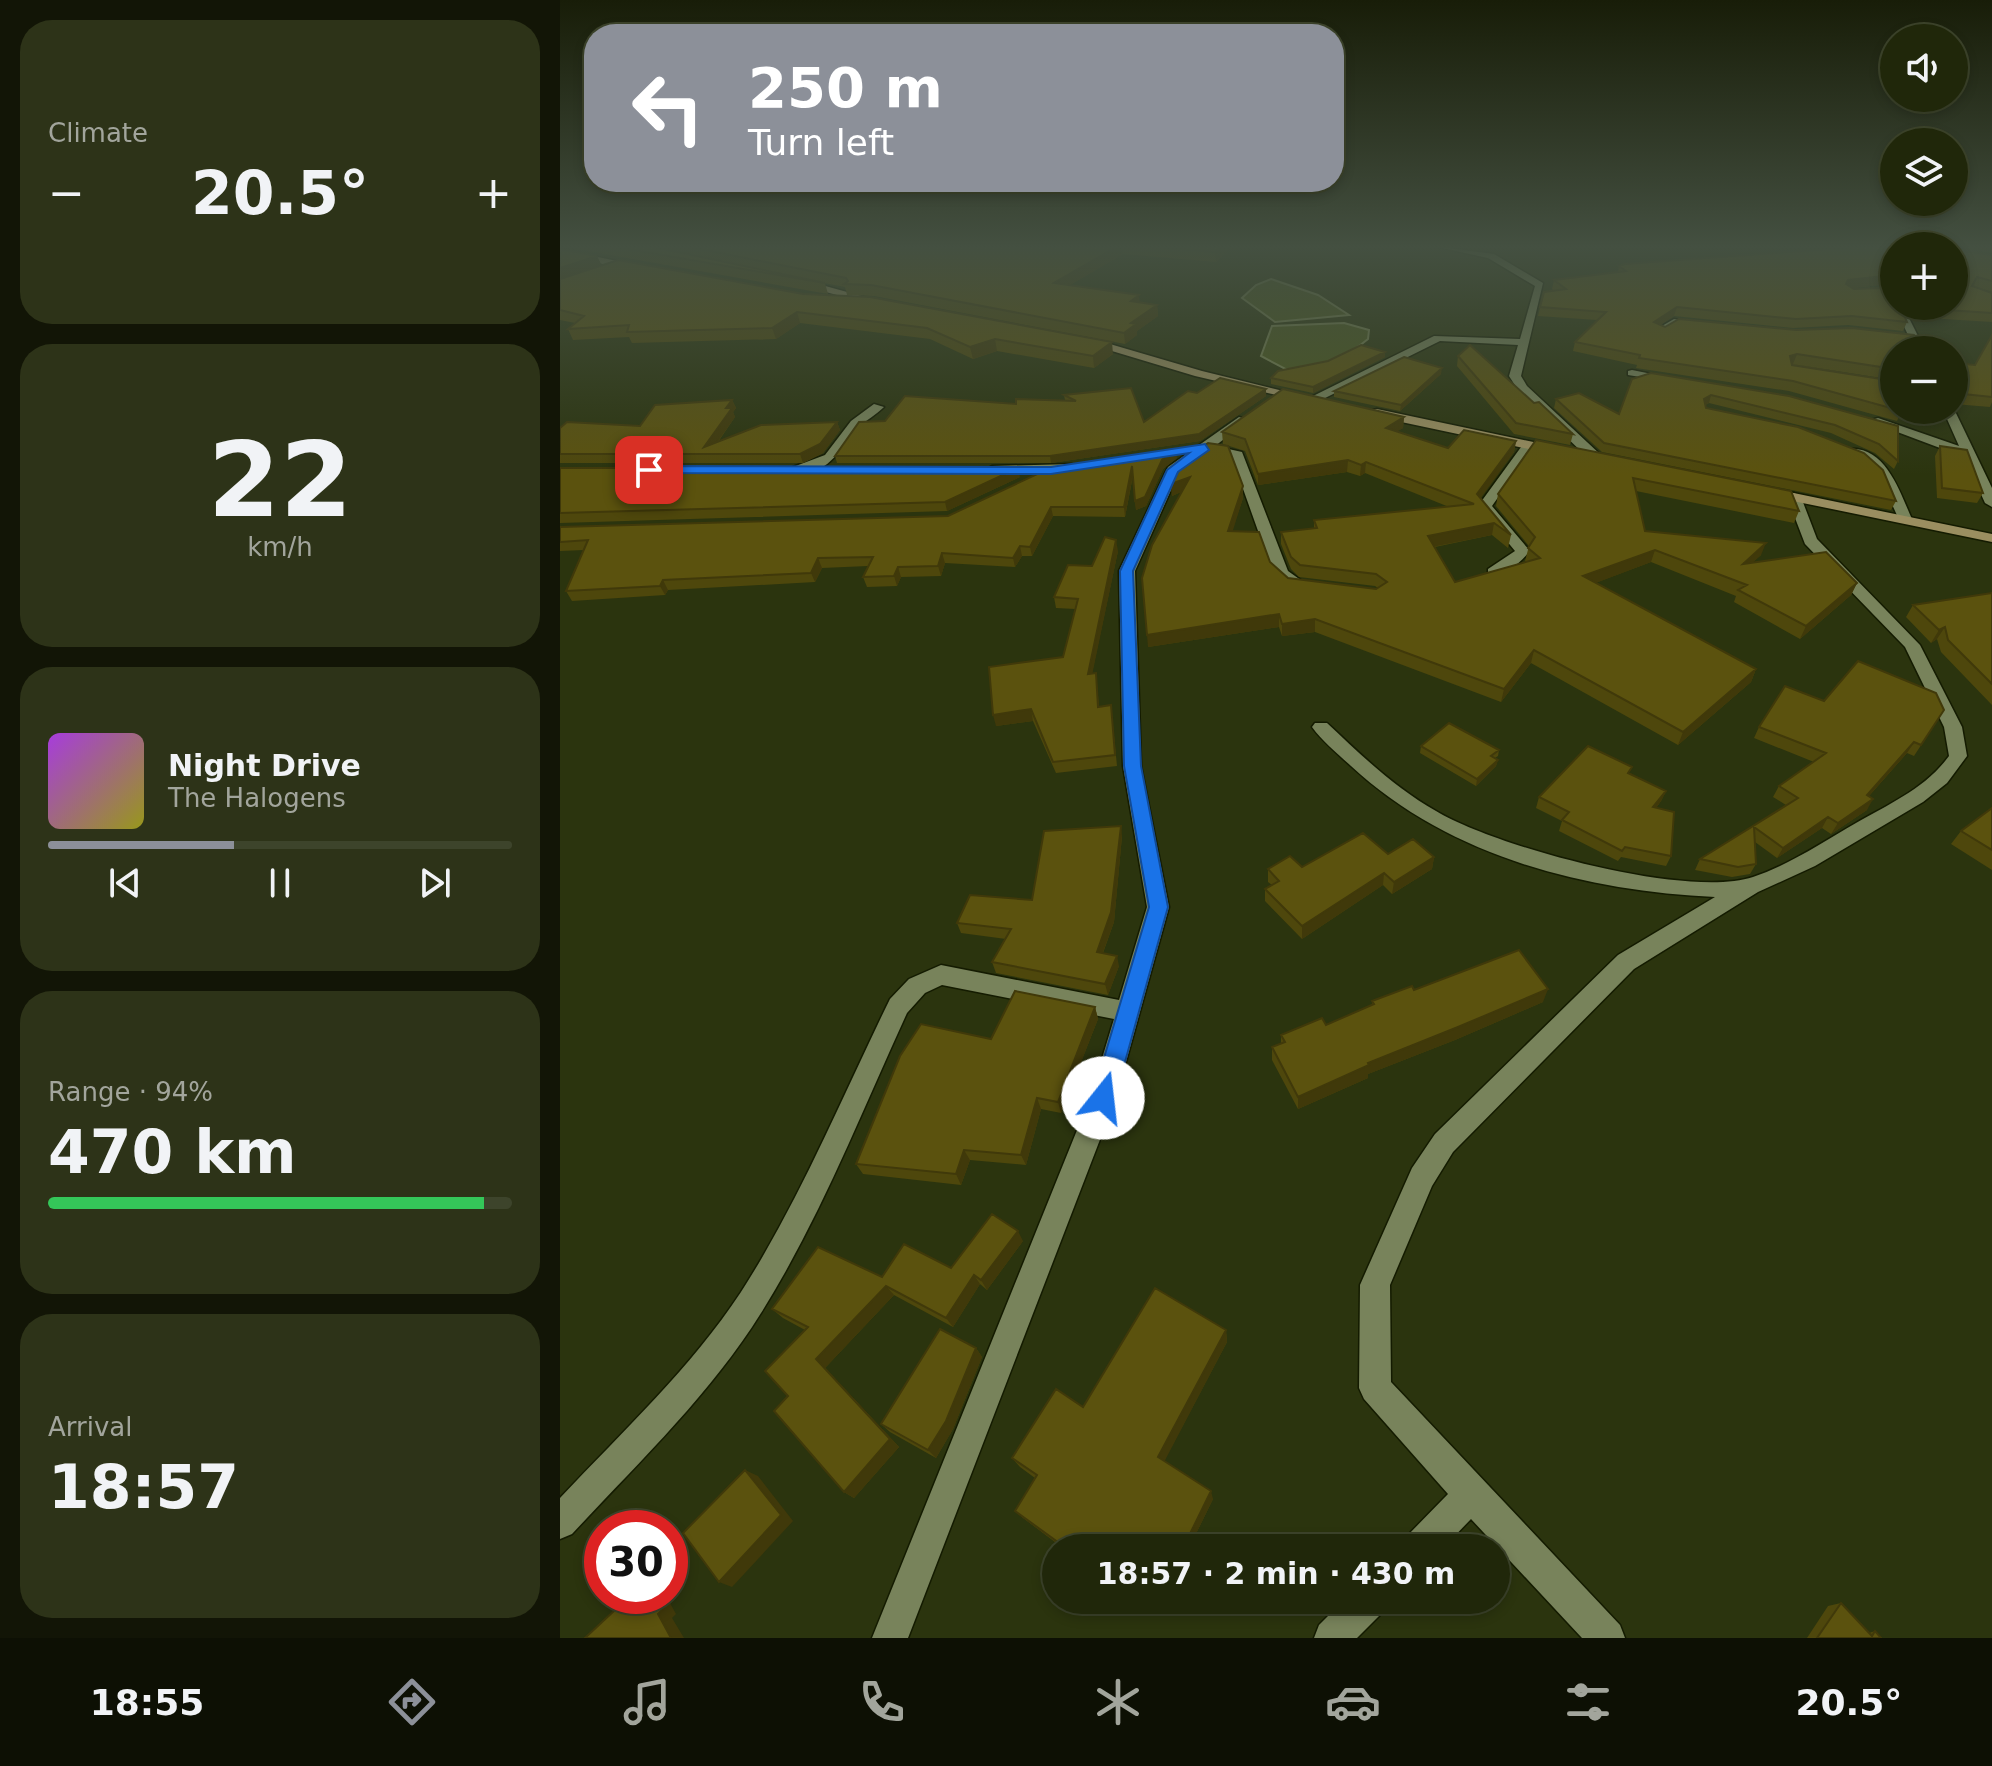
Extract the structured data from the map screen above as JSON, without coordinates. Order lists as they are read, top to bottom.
{
  "page": {
    "tile": [
      "Climate",
      ["22", "km/h"],
      ["Range · 94%", "470 km"],
      ["Arrival", "18:57"]
    ],
    "map_buttons": ["+", "−"],
    "turn": ["250 m", "Turn left"],
    "heat": ["−", "20.5°", "+"],
    "song": ["Night Drive", "The Halogens"],
    "limit": "30",
    "trip": "18:57 · 2 min · 430 m",
    "tabs": ["18:55", "20.5°"]
  }
}
